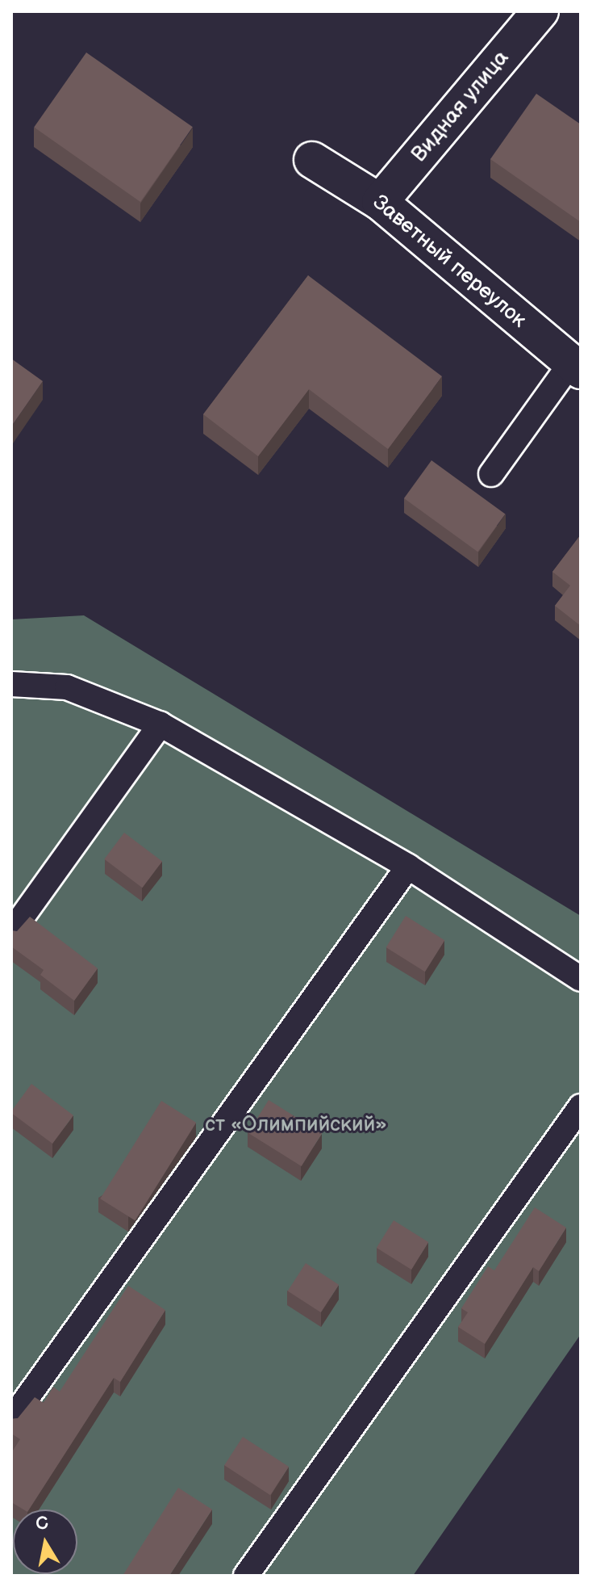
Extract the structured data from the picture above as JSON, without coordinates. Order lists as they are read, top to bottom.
{
  "streets": {
    "street": ["Видная улица", "Заветный переулок"]
  },
  "crossings": [
    ["Видная улица", "Заветный переулок"]
  ],
  "parks": ["ст «Олимпийский»"],
  "north": "top"
}
